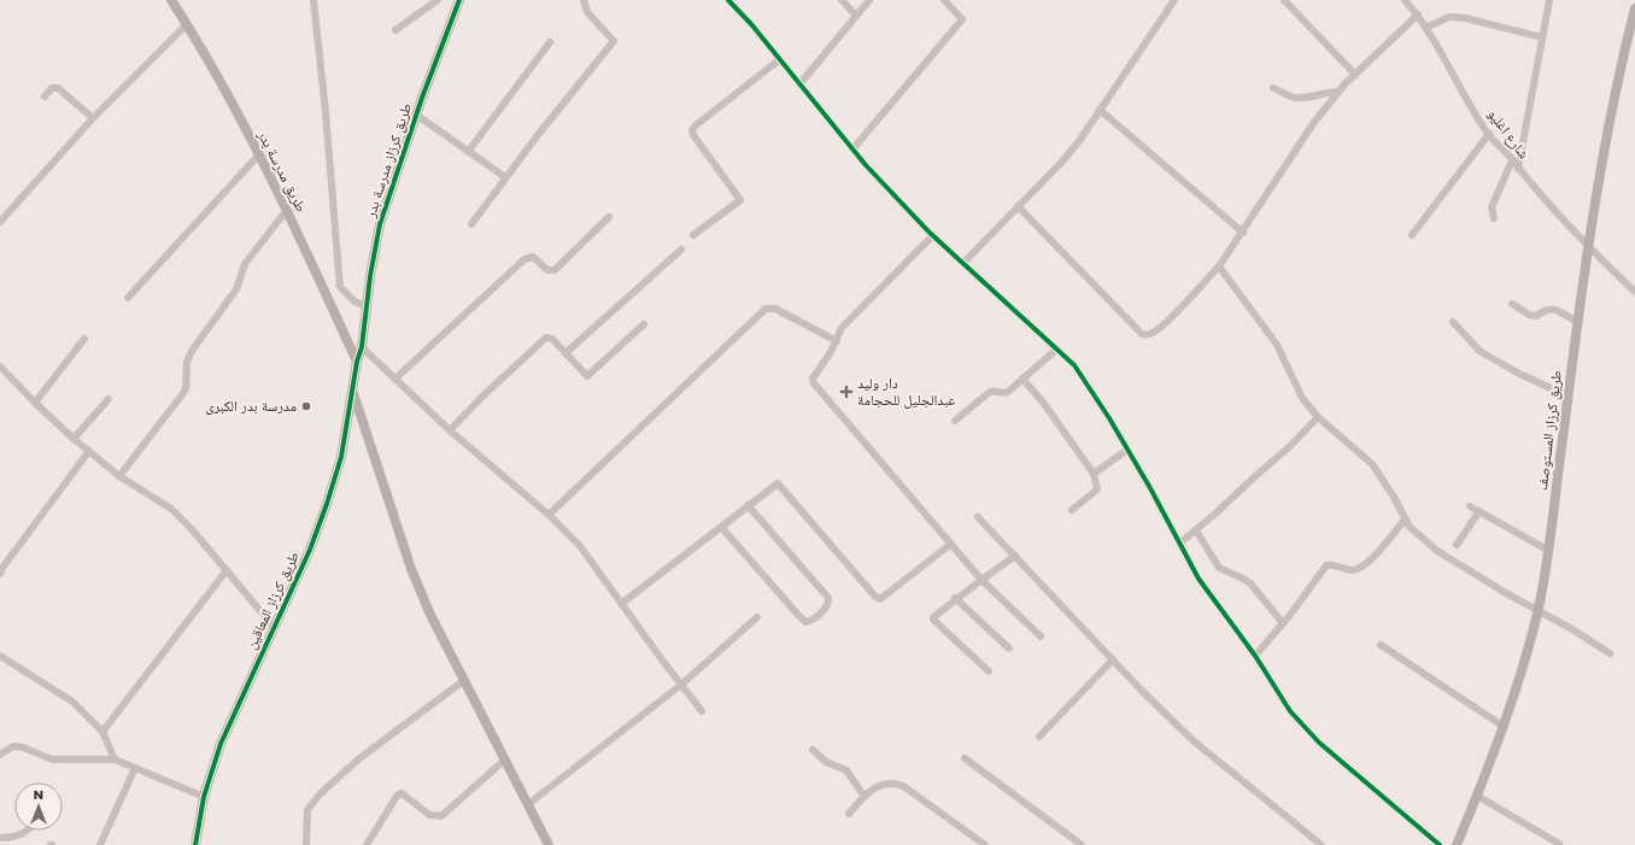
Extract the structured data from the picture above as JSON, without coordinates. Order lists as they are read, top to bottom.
{
  "streets": {
    "street": [
      "شارع اغليو",
      "طريق كرزاز مدرسة بدر",
      "طريق مدرسة بدر",
      "طريق كرزاز المستوصف",
      "طريق كرزاز المعاقين"
    ]
  },
  "crossings": [
    ["شارع اغليو", "طريق كرزاز المستوصف"],
    ["طريق كرزاز مدرسة بدر", "طريق مدرسة بدر"],
    ["طريق كرزاز مدرسة بدر", "طريق كرزاز المعاقين"],
    ["طريق مدرسة بدر", "طريق كرزاز المعاقين"]
  ],
  "places": {
    "health": ["دار وليد عبدالجليل للحجامة"],
    "other": ["مدرسة بدر الكبرى"]
  },
  "north": "top"
}
